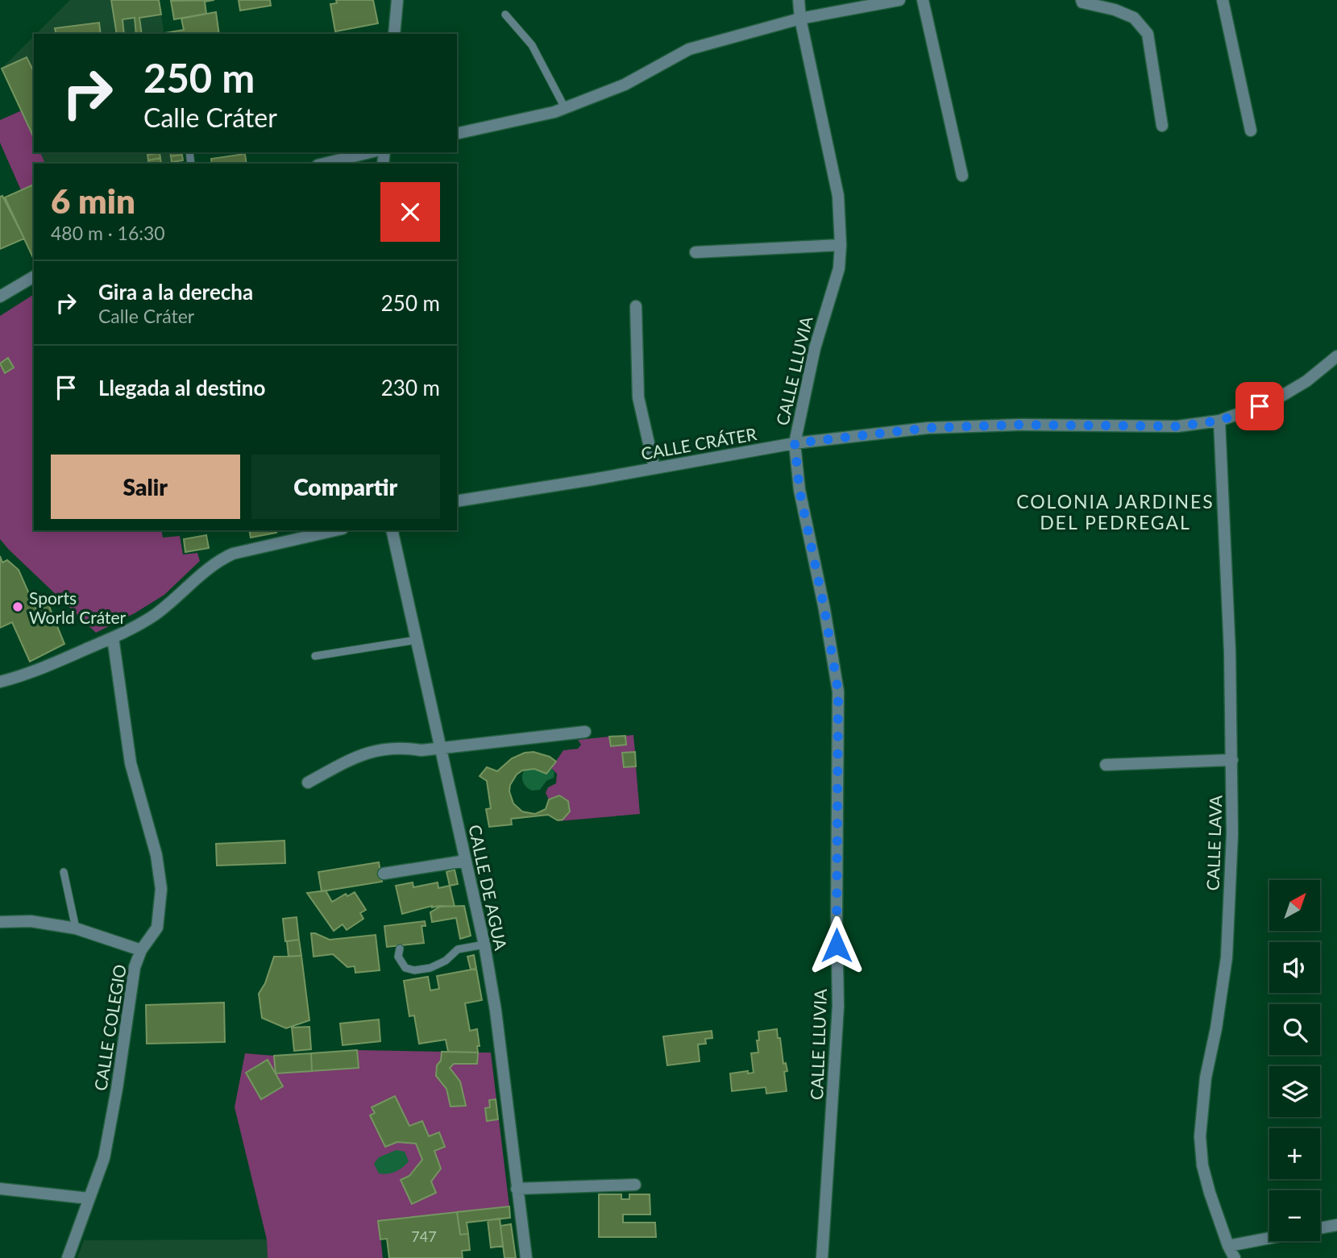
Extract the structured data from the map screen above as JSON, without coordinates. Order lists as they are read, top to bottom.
{
  "streets": {
    "street": [
      "CALLE LLUVIA",
      "CALLE CRÁTER",
      "CALLE LAVA",
      "CALLE DE AGUA",
      "CALLE COLEGIO"
    ]
  },
  "crossings": [
    ["CALLE LLUVIA", "CALLE CRÁTER"],
    ["CALLE CRÁTER", "CALLE LAVA"]
  ],
  "districts": ["COLONIA JARDINES DEL PEDREGAL"],
  "places": ["Sports World Cráter"],
  "house_numbers": ["747"],
  "north": "top right",
  "page": {
    "turn": ["250 m", "Calle Cráter"],
    "heading": ["6 min", "480 m · 16:30"],
    "list": [
      {
        "name": "Gira a la derecha",
        "note": "Calle Cráter",
        "value": "250 m"
      },
      {
        "name": "Llegada al destino",
        "value": "230 m"
      }
    ],
    "buttons": ["Salir", "Compartir"],
    "map_buttons": ["+", "−"]
  }
}
